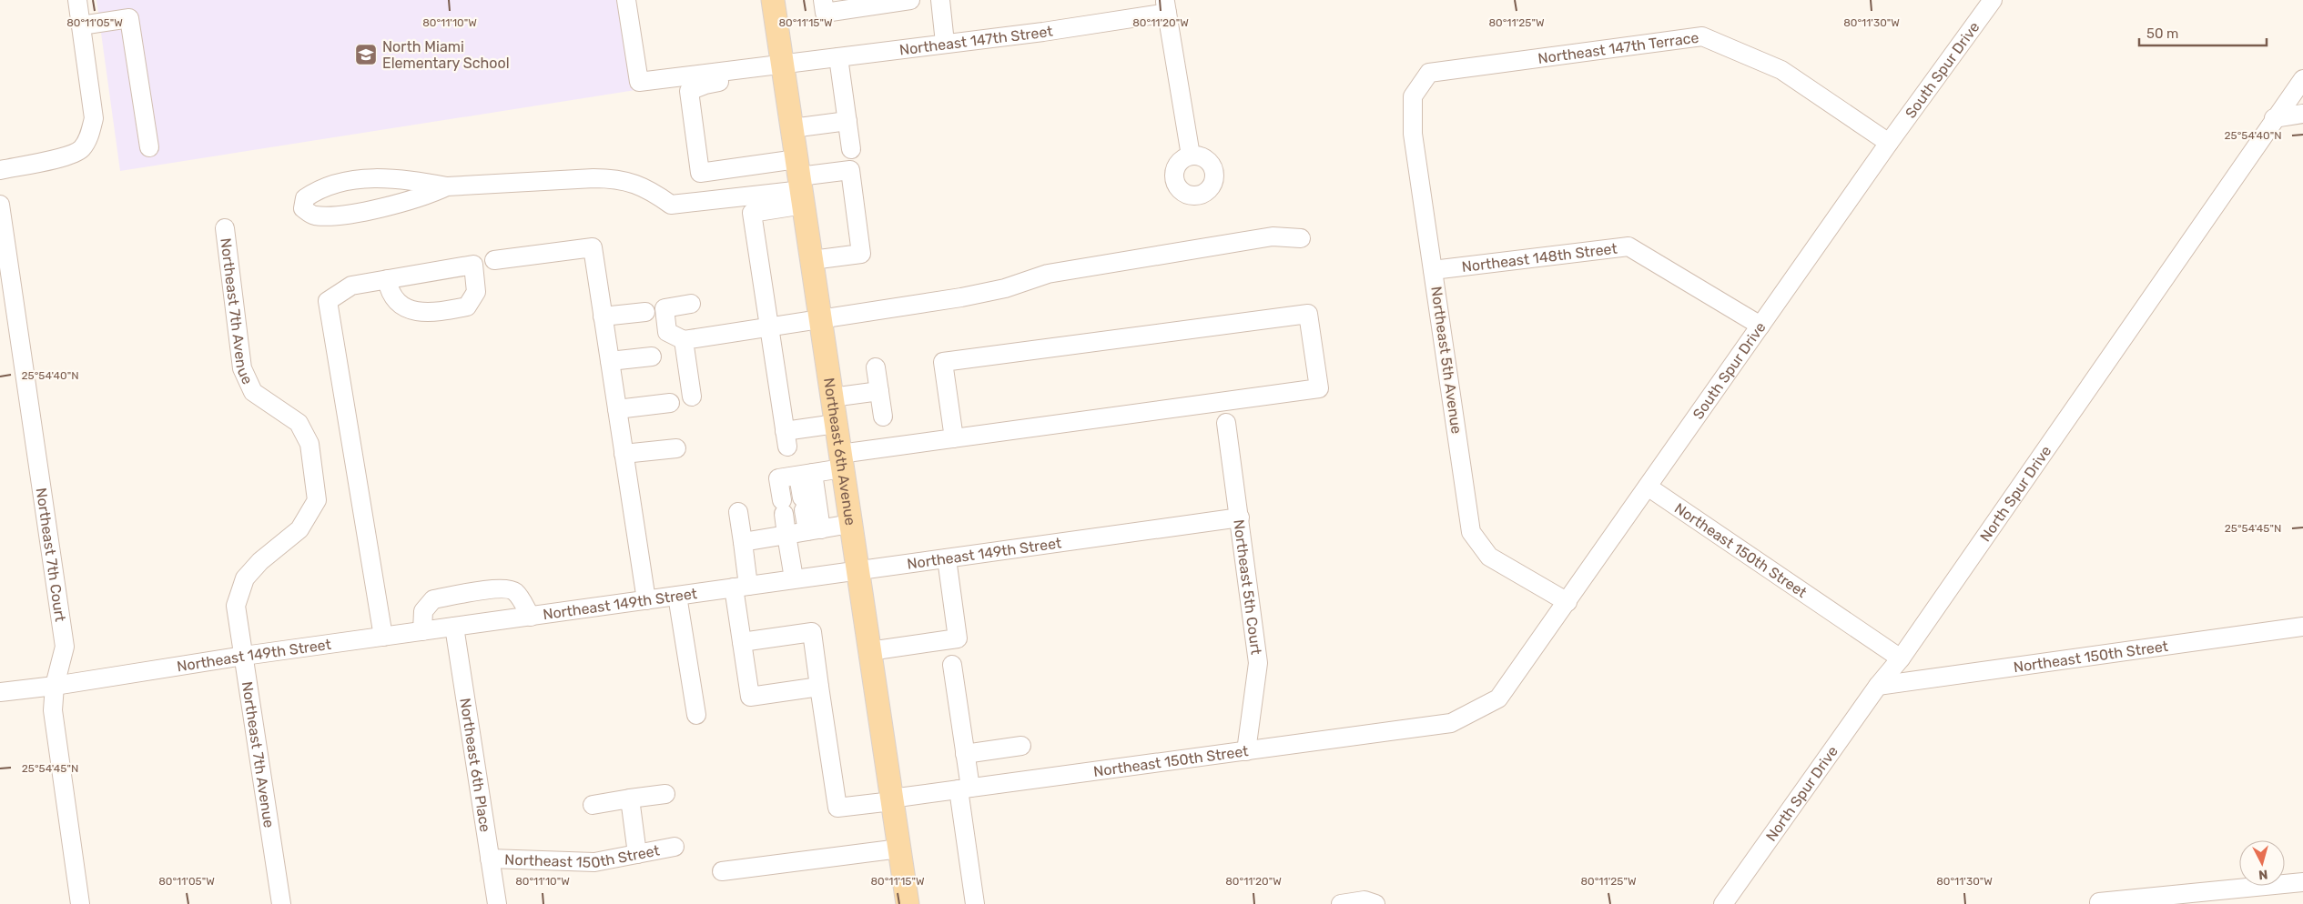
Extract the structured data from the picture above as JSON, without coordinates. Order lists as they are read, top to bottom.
{
  "streets": {
    "main road": ["Northeast 6th Avenue"],
    "street": [
      "Northeast 147th Street",
      "Northeast 147th Terrace",
      "South Spur Drive",
      "Northeast 148th Street",
      "Northeast 7th Avenue",
      "Northeast 5th Avenue",
      "North Spur Drive",
      "Northeast 150th Street",
      "Northeast 149th Street",
      "Northeast 7th Court",
      "Northeast 5th Court",
      "Northeast 6th Place"
    ]
  },
  "crossings": [
    ["Northeast 147th Street", "Northeast 6th Avenue"],
    ["Northeast 147th Terrace", "South Spur Drive"],
    ["Northeast 147th Terrace", "Northeast 5th Avenue"],
    ["South Spur Drive", "Northeast 148th Street"],
    ["South Spur Drive", "Northeast 5th Avenue"],
    ["South Spur Drive", "Northeast 150th Street"],
    ["Northeast 148th Street", "Northeast 5th Avenue"],
    ["Northeast 7th Avenue", "Northeast 149th Street"],
    ["Northeast 6th Avenue", "Northeast 150th Street"],
    ["Northeast 6th Avenue", "Northeast 149th Street"],
    ["North Spur Drive", "Northeast 150th Street"],
    ["Northeast 150th Street", "Northeast 5th Court"],
    ["Northeast 150th Street", "Northeast 6th Place"],
    ["Northeast 149th Street", "Northeast 7th Court"],
    ["Northeast 149th Street", "Northeast 5th Court"],
    ["Northeast 149th Street", "Northeast 6th Place"]
  ],
  "places": {
    "school or university": ["North Miami Elementary School"]
  },
  "scale_bar": "50 m",
  "north": "bottom",
  "coordinates": [
    "80°11'05\"W",
    "80°11'10\"W",
    "80°11'15\"W",
    "80°11'20\"W",
    "80°11'25\"W",
    "80°11'30\"W",
    "25°54'40\"N",
    "25°54'45\"N"
  ]
}
